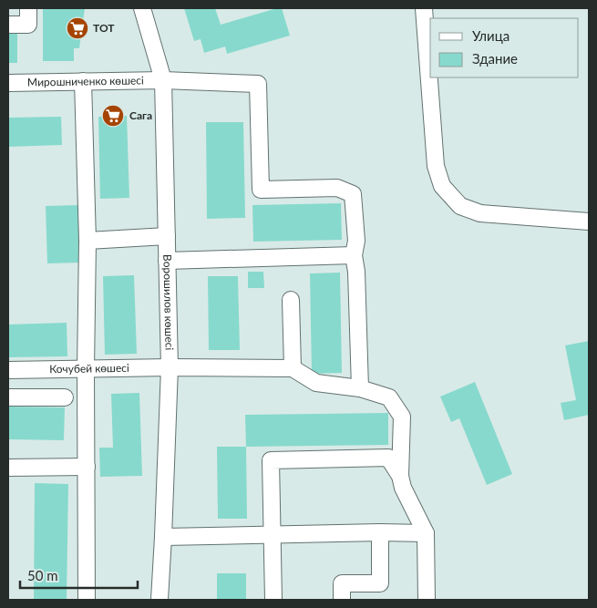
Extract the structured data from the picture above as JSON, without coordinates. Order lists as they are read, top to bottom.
{
  "streets": {
    "street": ["Мирошниченко көшесі", "Ворошилов көшесі", "Кочубей көшесі"]
  },
  "crossings": [
    ["Мирошниченко көшесі", "Ворошилов көшесі"],
    ["Ворошилов көшесі", "Кочубей көшесі"]
  ],
  "places": {
    "supermarket": ["ТОТ", "Сага"]
  },
  "legend": ["Улица", "Здание"],
  "scale_bar": "50 m"
}
